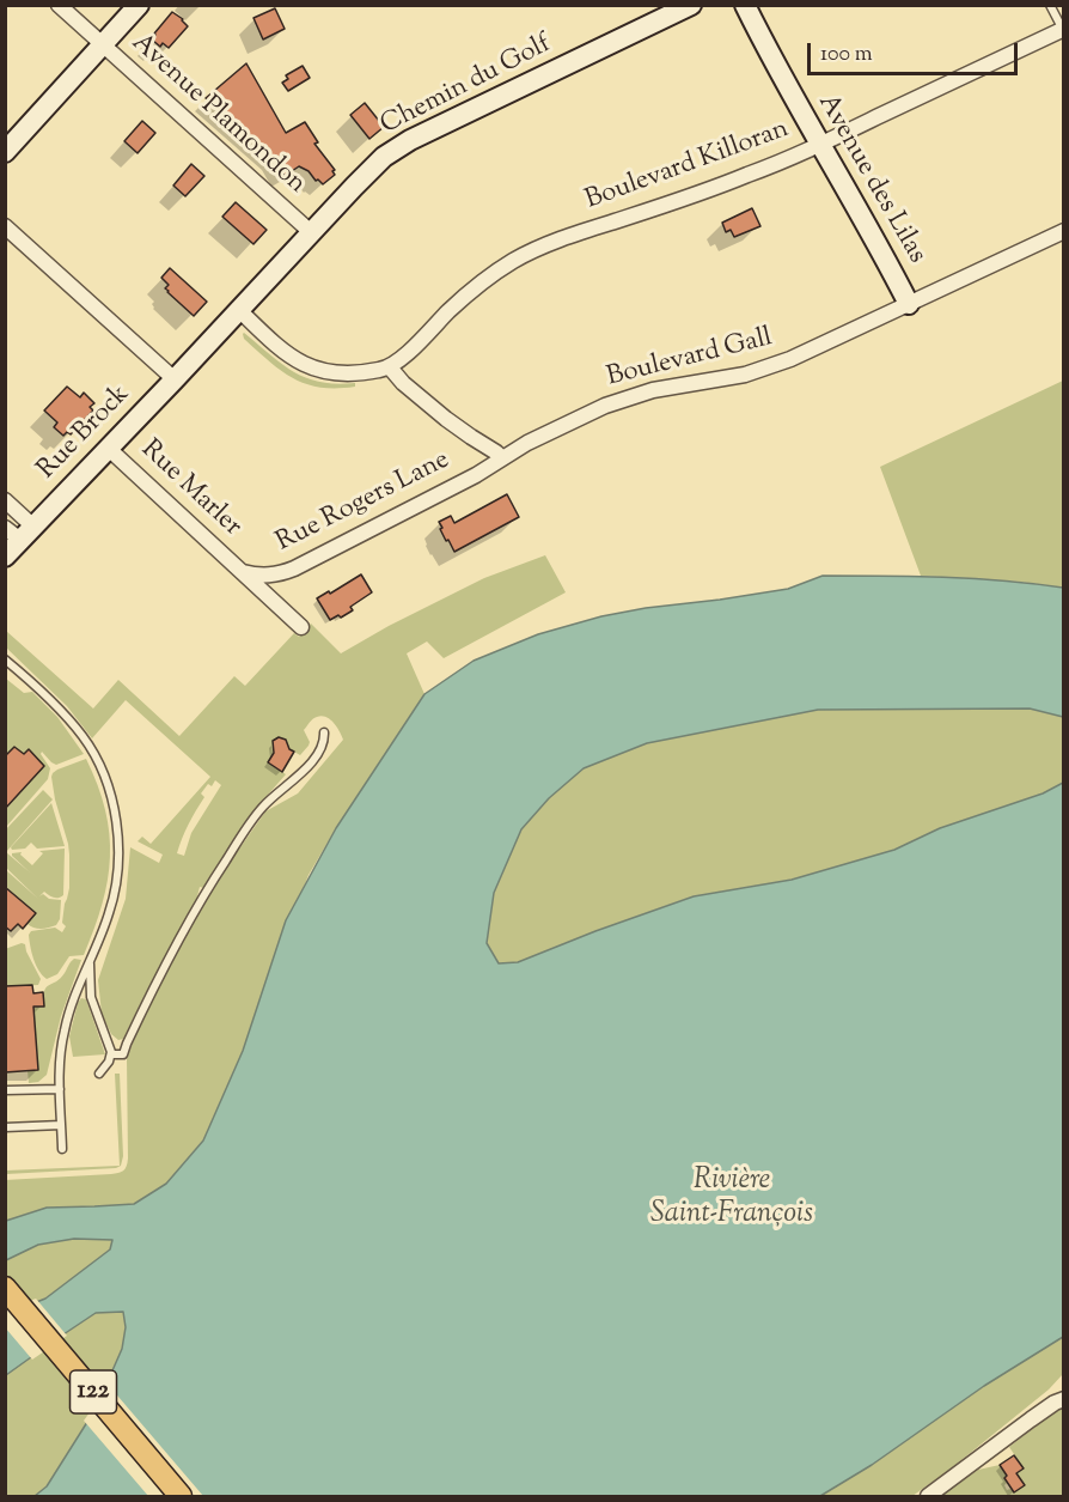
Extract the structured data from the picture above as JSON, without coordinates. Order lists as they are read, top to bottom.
{
  "streets": {
    "main road": ["122"],
    "street": [
      "Chemin du Golf",
      "Avenue Plamondon",
      "Boulevard Killoran",
      "Avenue des Lilas",
      "Boulevard Gall",
      "Rue Brock",
      "Rue Marler",
      "Rue Rogers Lane"
    ]
  },
  "crossings": [
    ["Chemin du Golf", "Avenue Plamondon"],
    ["Chemin du Golf", "Rue Brock"],
    ["Boulevard Killoran", "Avenue des Lilas"],
    ["Avenue des Lilas", "Boulevard Gall"],
    ["Boulevard Gall", "Rue Rogers Lane"],
    ["Rue Brock", "Rue Marler"],
    ["Rue Marler", "Rue Rogers Lane"]
  ],
  "water": ["Rivière Saint-François"],
  "scale_bar": "100 m"
}
